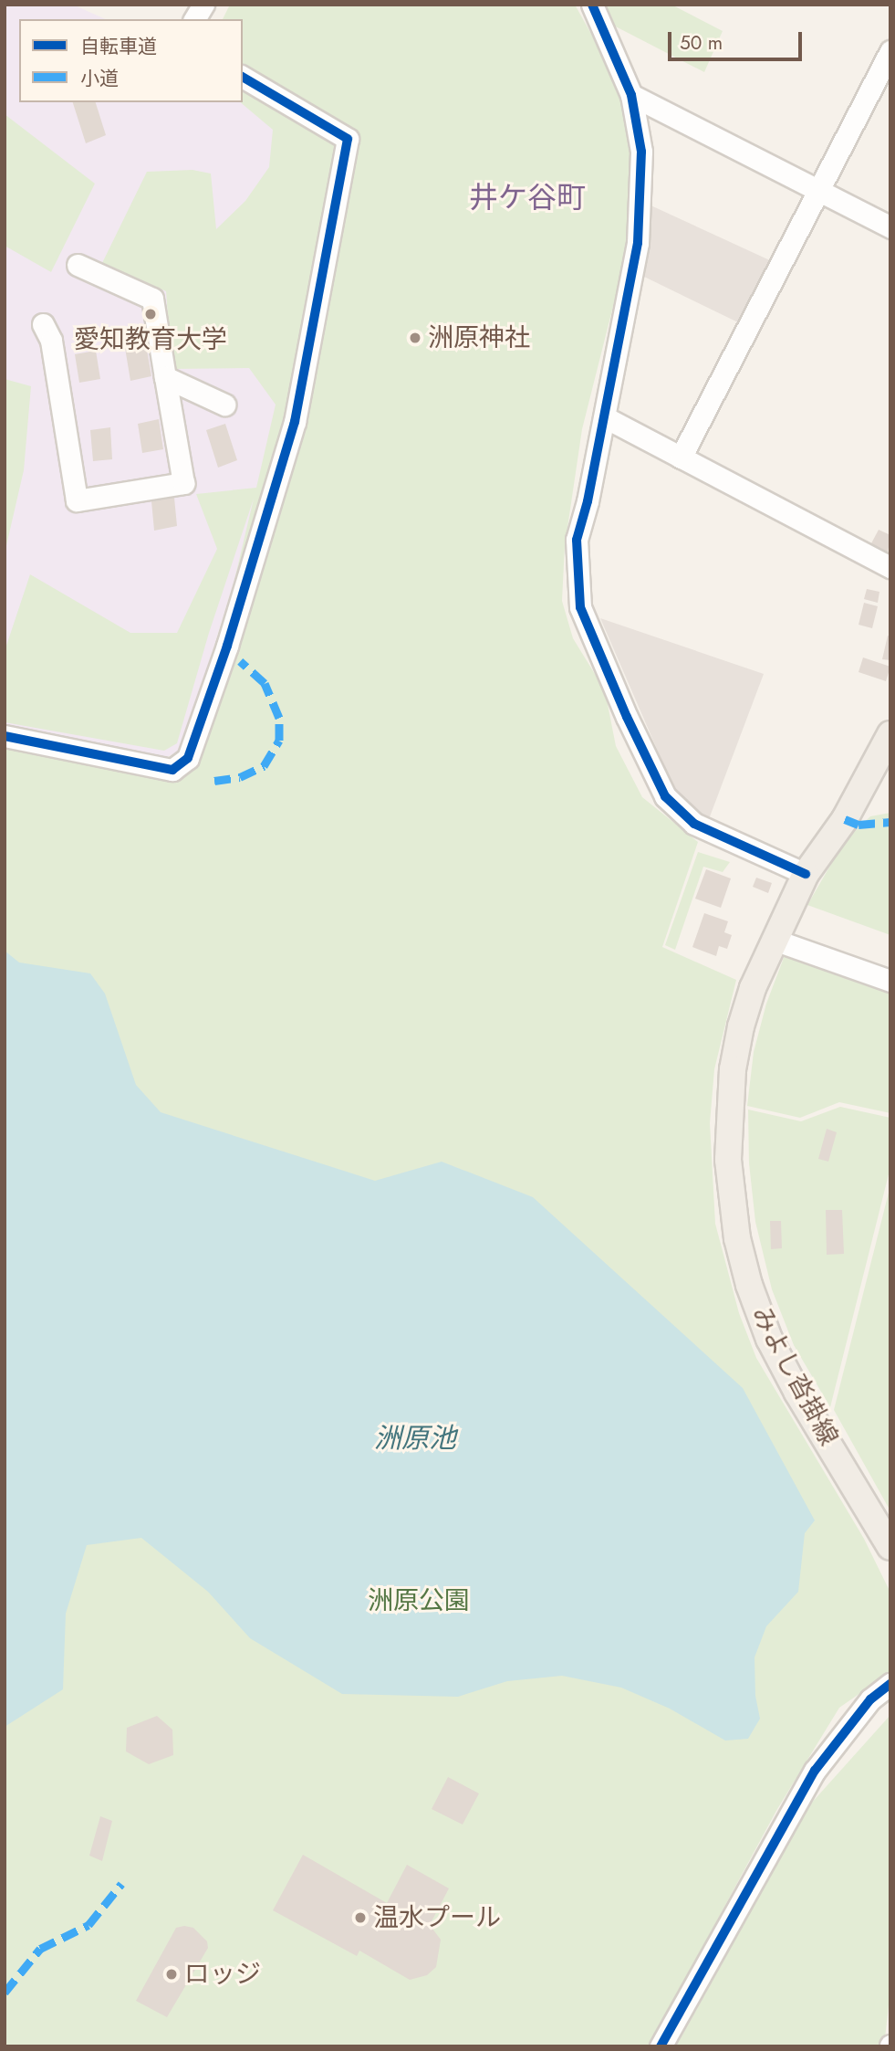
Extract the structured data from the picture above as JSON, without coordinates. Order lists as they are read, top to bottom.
{
  "streets": {
    "main road": ["みよし沓掛線"]
  },
  "districts": ["井ケ谷町"],
  "water": ["洲原池"],
  "parks": ["洲原公園"],
  "places": [
    "愛知教育大学",
    "洲原神社",
    "温水プール",
    "ロッジ"
  ],
  "legend": ["自転車道", "小道"],
  "scale_bar": "50 m"
}
